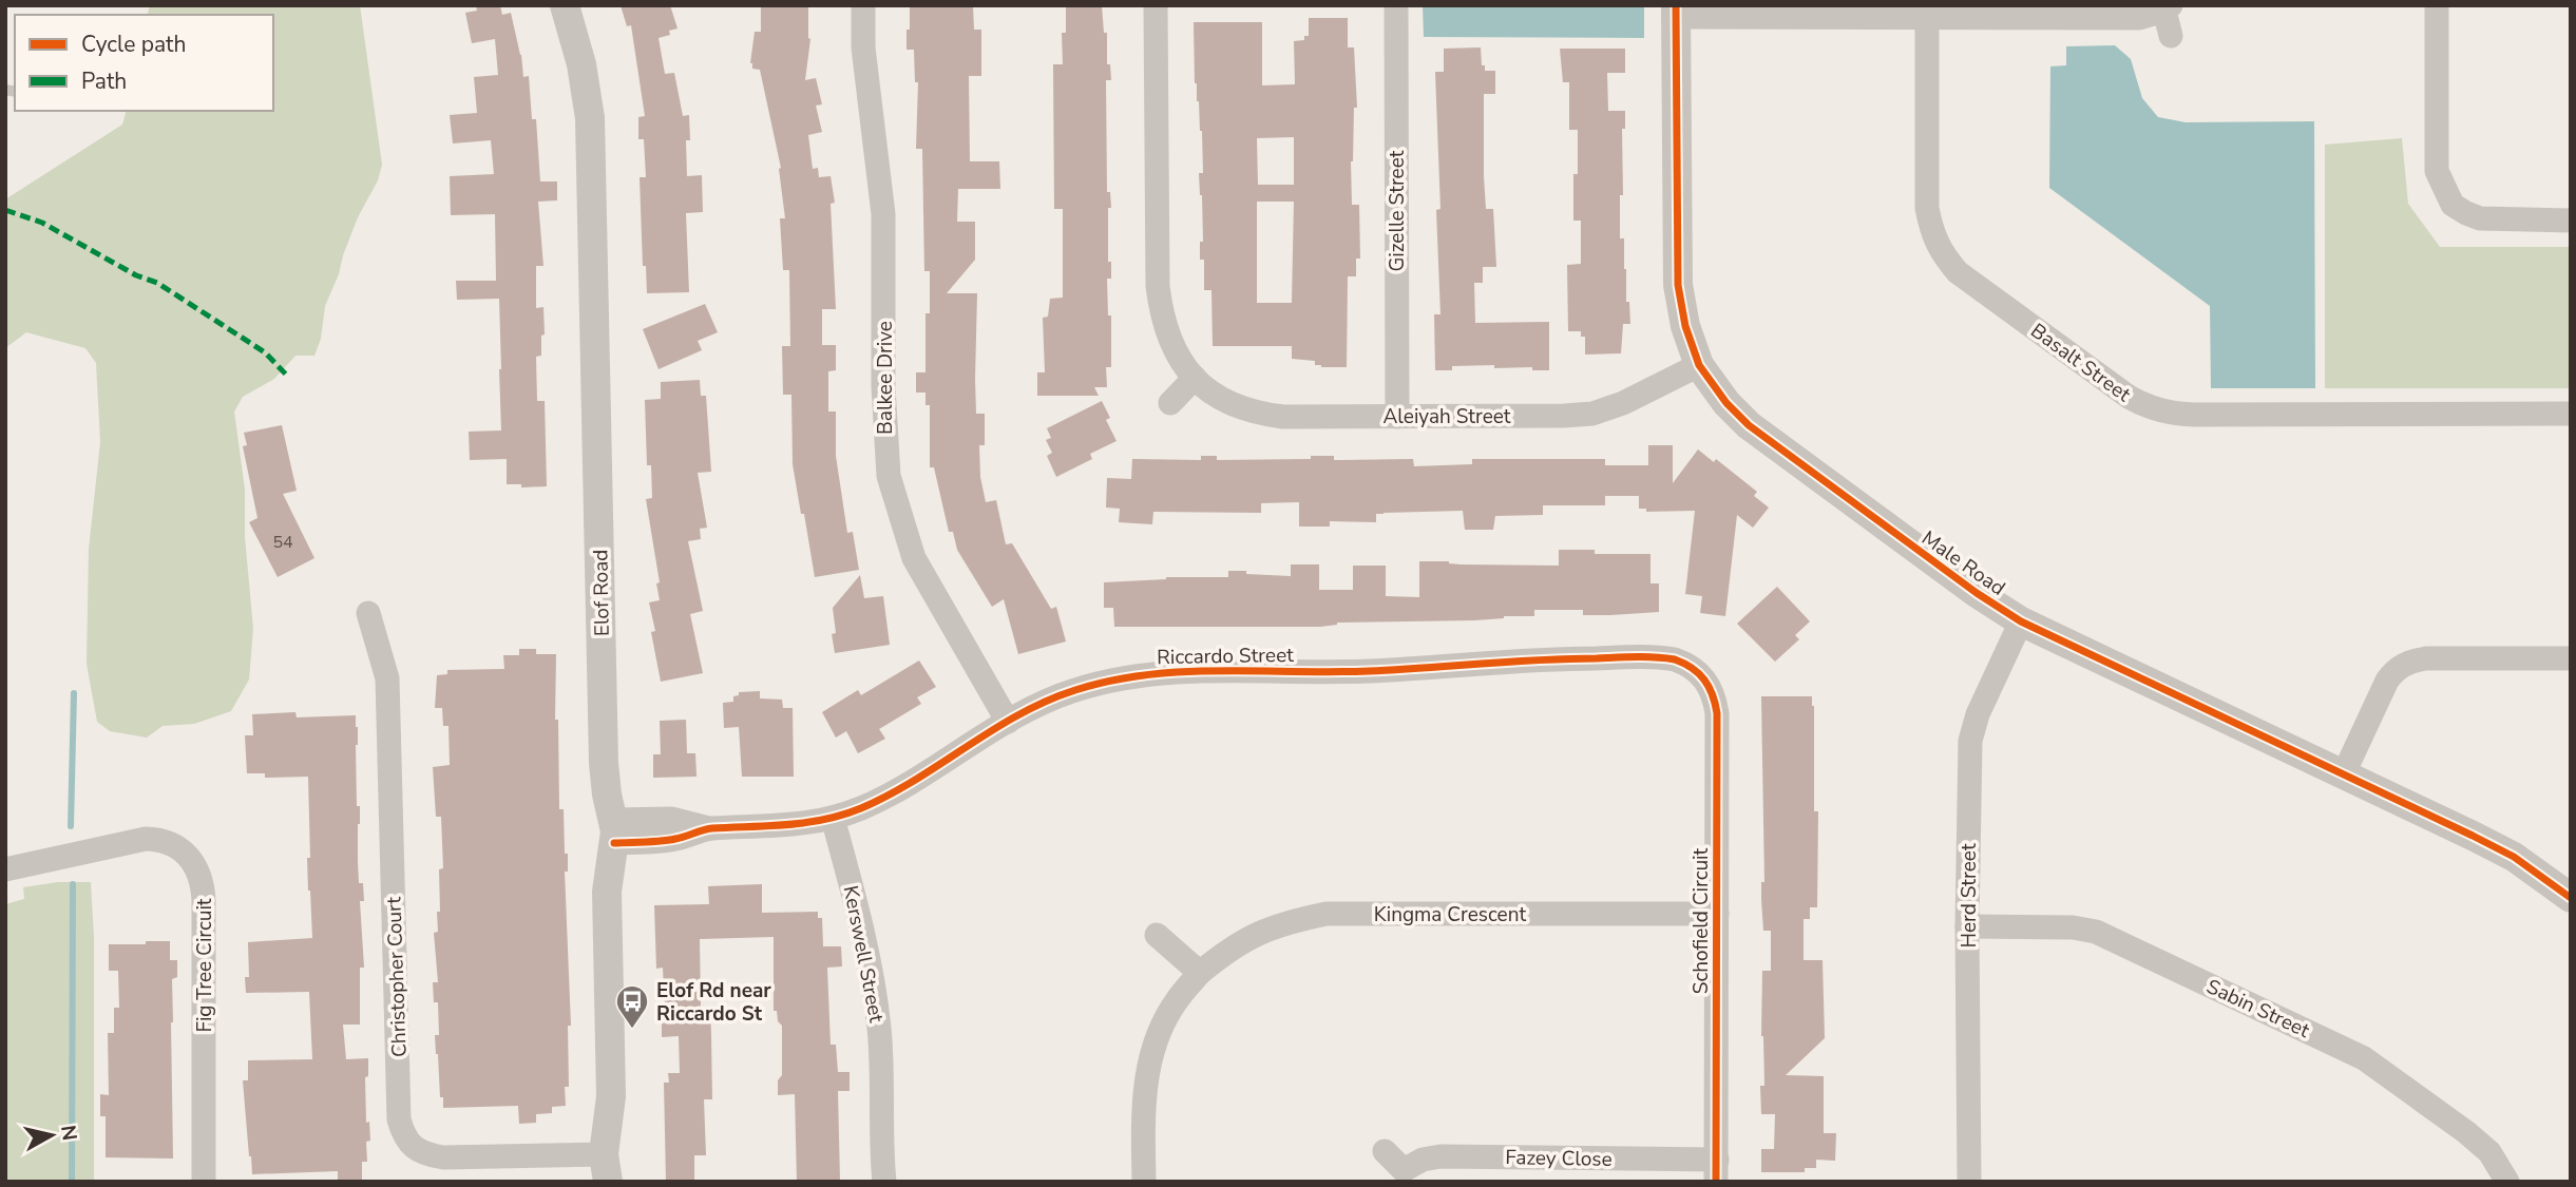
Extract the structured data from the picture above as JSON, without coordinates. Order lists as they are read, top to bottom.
{
  "streets": {
    "street": [
      "Gizelle Street",
      "Basalt Street",
      "Balkee Drive",
      "Aleiyah Street",
      "Male Road",
      "Elof Road",
      "Riccardo Street",
      "Herd Street",
      "Kingma Crescent",
      "Schofield Circuit",
      "Kerswell Street",
      "Fig Tree Circuit",
      "Christopher Court",
      "Sabin Street",
      "Fazey Close"
    ]
  },
  "crossings": [
    ["Gizelle Street", "Aleiyah Street"],
    ["Balkee Drive", "Riccardo Street"],
    ["Aleiyah Street", "Male Road"],
    ["Male Road", "Herd Street"],
    ["Elof Road", "Riccardo Street"],
    ["Elof Road", "Christopher Court"],
    ["Riccardo Street", "Schofield Circuit"],
    ["Riccardo Street", "Kerswell Street"],
    ["Herd Street", "Sabin Street"],
    ["Kingma Crescent", "Schofield Circuit"],
    ["Schofield Circuit", "Fazey Close"]
  ],
  "places": {
    "bus stop": ["Elof Rd near Riccardo St"]
  },
  "house_numbers": ["54"],
  "legend": ["Cycle path", "Path"],
  "north": "right"
}
